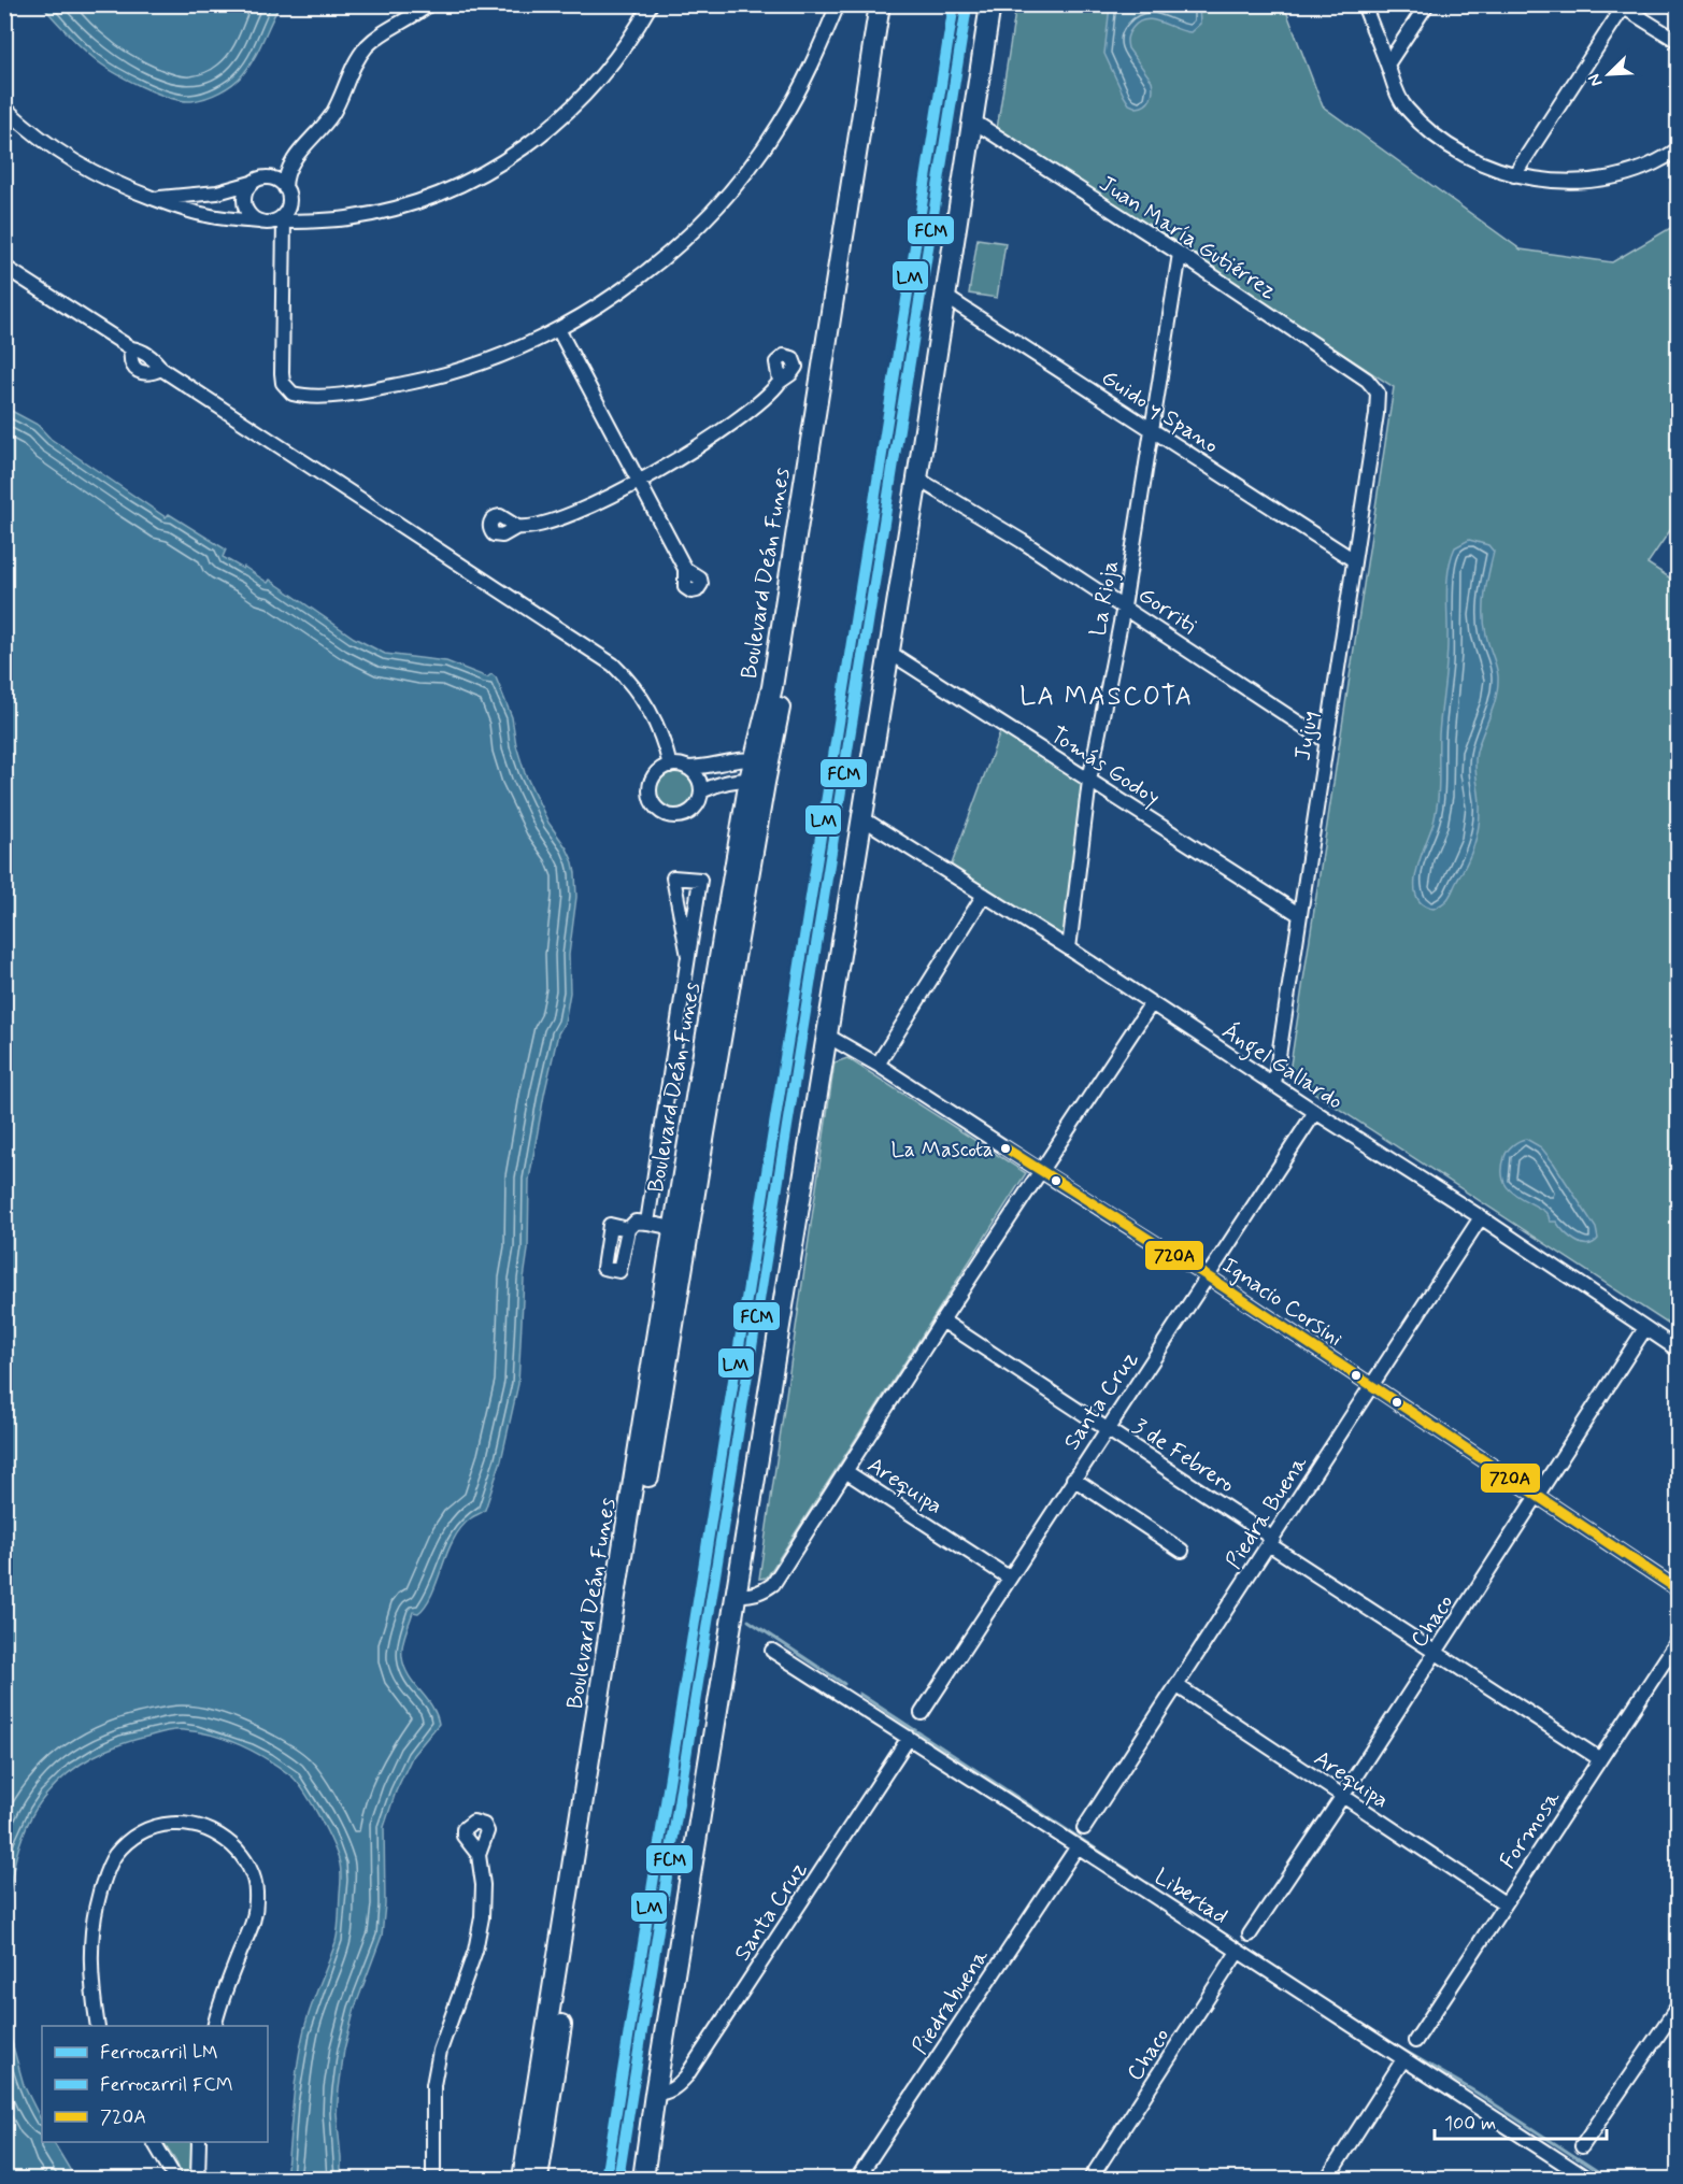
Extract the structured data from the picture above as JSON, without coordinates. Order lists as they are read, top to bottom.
{
  "streets": {
    "main road": ["Boulevard Deán Funes"],
    "street": [
      "Juan María Gutiérrez",
      "Guido y Spano",
      "La Rioja",
      "Gorriti",
      "Jujuy",
      "Tomás Godoy",
      "Ángel Gallardo",
      "Ignacio Corsini",
      "Santa Cruz",
      "3 de Febrero",
      "Arequipa",
      "Piedra Buena",
      "Chaco",
      "Formosa",
      "Libertad",
      "Piedrabuena"
    ]
  },
  "crossings": [
    ["Juan María Gutiérrez", "La Rioja"],
    ["Juan María Gutiérrez", "Jujuy"],
    ["Guido y Spano", "La Rioja"],
    ["Guido y Spano", "Jujuy"],
    ["La Rioja", "Gorriti"],
    ["La Rioja", "Tomás Godoy"],
    ["La Rioja", "Ángel Gallardo"],
    ["Gorriti", "Jujuy"],
    ["Jujuy", "Tomás Godoy"],
    ["Jujuy", "Ángel Gallardo"],
    ["Ángel Gallardo", "Santa Cruz"],
    ["Ángel Gallardo", "Piedra Buena"],
    ["Ángel Gallardo", "Chaco"],
    ["Ignacio Corsini", "Santa Cruz"],
    ["Ignacio Corsini", "Piedra Buena"],
    ["Ignacio Corsini", "Chaco"],
    ["Santa Cruz", "3 de Febrero"],
    ["Santa Cruz", "Arequipa"],
    ["Santa Cruz", "Libertad"],
    ["3 de Febrero", "Piedra Buena"],
    ["3 de Febrero", "Chaco"],
    ["3 de Febrero", "Formosa"],
    ["Arequipa", "Piedra Buena"],
    ["Arequipa", "Chaco"],
    ["Arequipa", "Formosa"],
    ["Chaco", "Libertad"],
    ["Libertad", "Piedrabuena"]
  ],
  "districts": ["LA MASCOTA"],
  "places": ["La Mascota"],
  "lines": ["rail line LM", "rail line FCM", "transit line 720A"],
  "legend": ["Ferrocarril LM", "Ferrocarril FCM", "720A"],
  "scale_bar": "100 m",
  "north": "bottom left"
}
